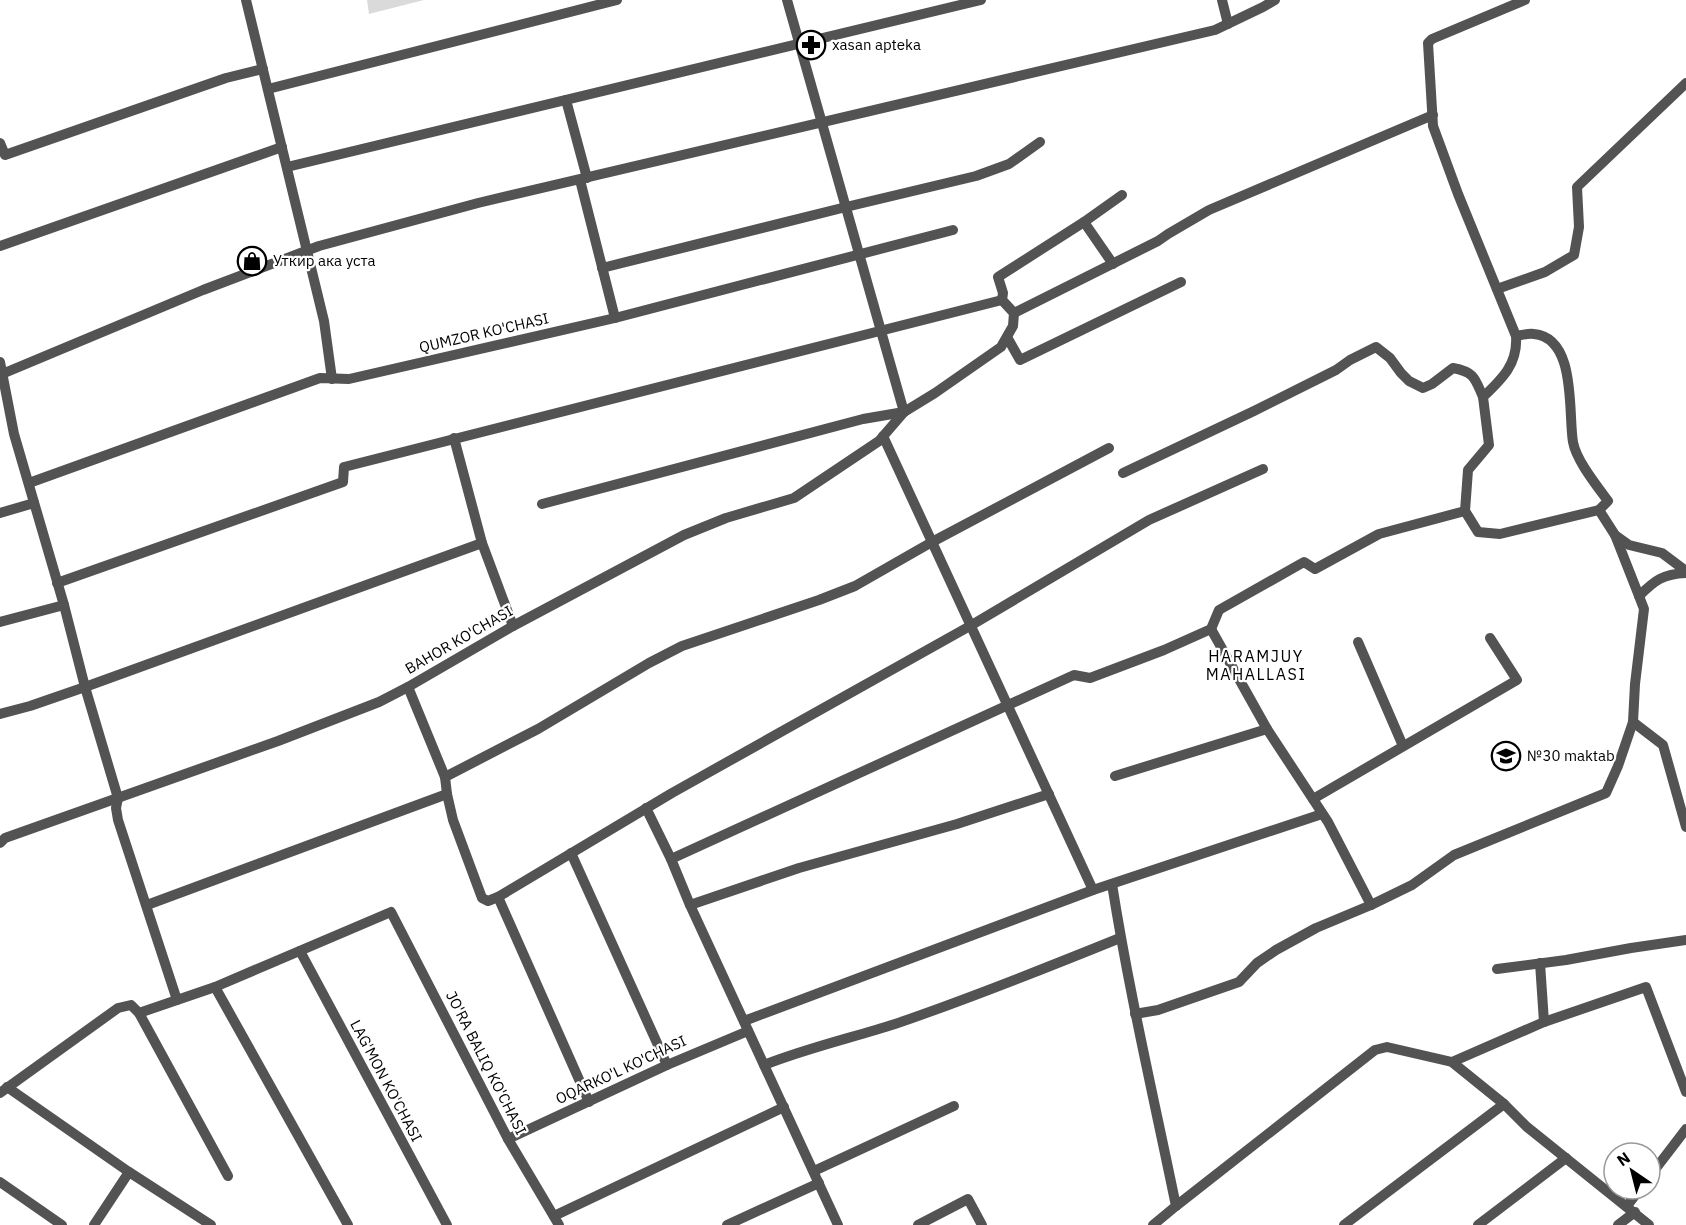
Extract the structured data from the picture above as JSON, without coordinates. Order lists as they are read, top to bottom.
{
  "streets": {
    "street": [
      "QUMZOR KO'CHASI",
      "BAHOR KO'CHASI",
      "JO'RA BALIQ KO'CHASI",
      "OQARKO'L KO'CHASI",
      "LAG'MON KO'CHASI"
    ]
  },
  "crossings": [
    ["JO'RA BALIQ KO'CHASI", "OQARKO'L KO'CHASI"],
    ["JO'RA BALIQ KO'CHASI", "LAG'MON KO'CHASI"]
  ],
  "districts": ["HARAMJUY MAHALLASI"],
  "places": {
    "pharmacy": ["xasan apteka"],
    "shop": ["Уткир ака уста"],
    "school or university": ["№30 maktab"]
  },
  "north": "top left"
}
